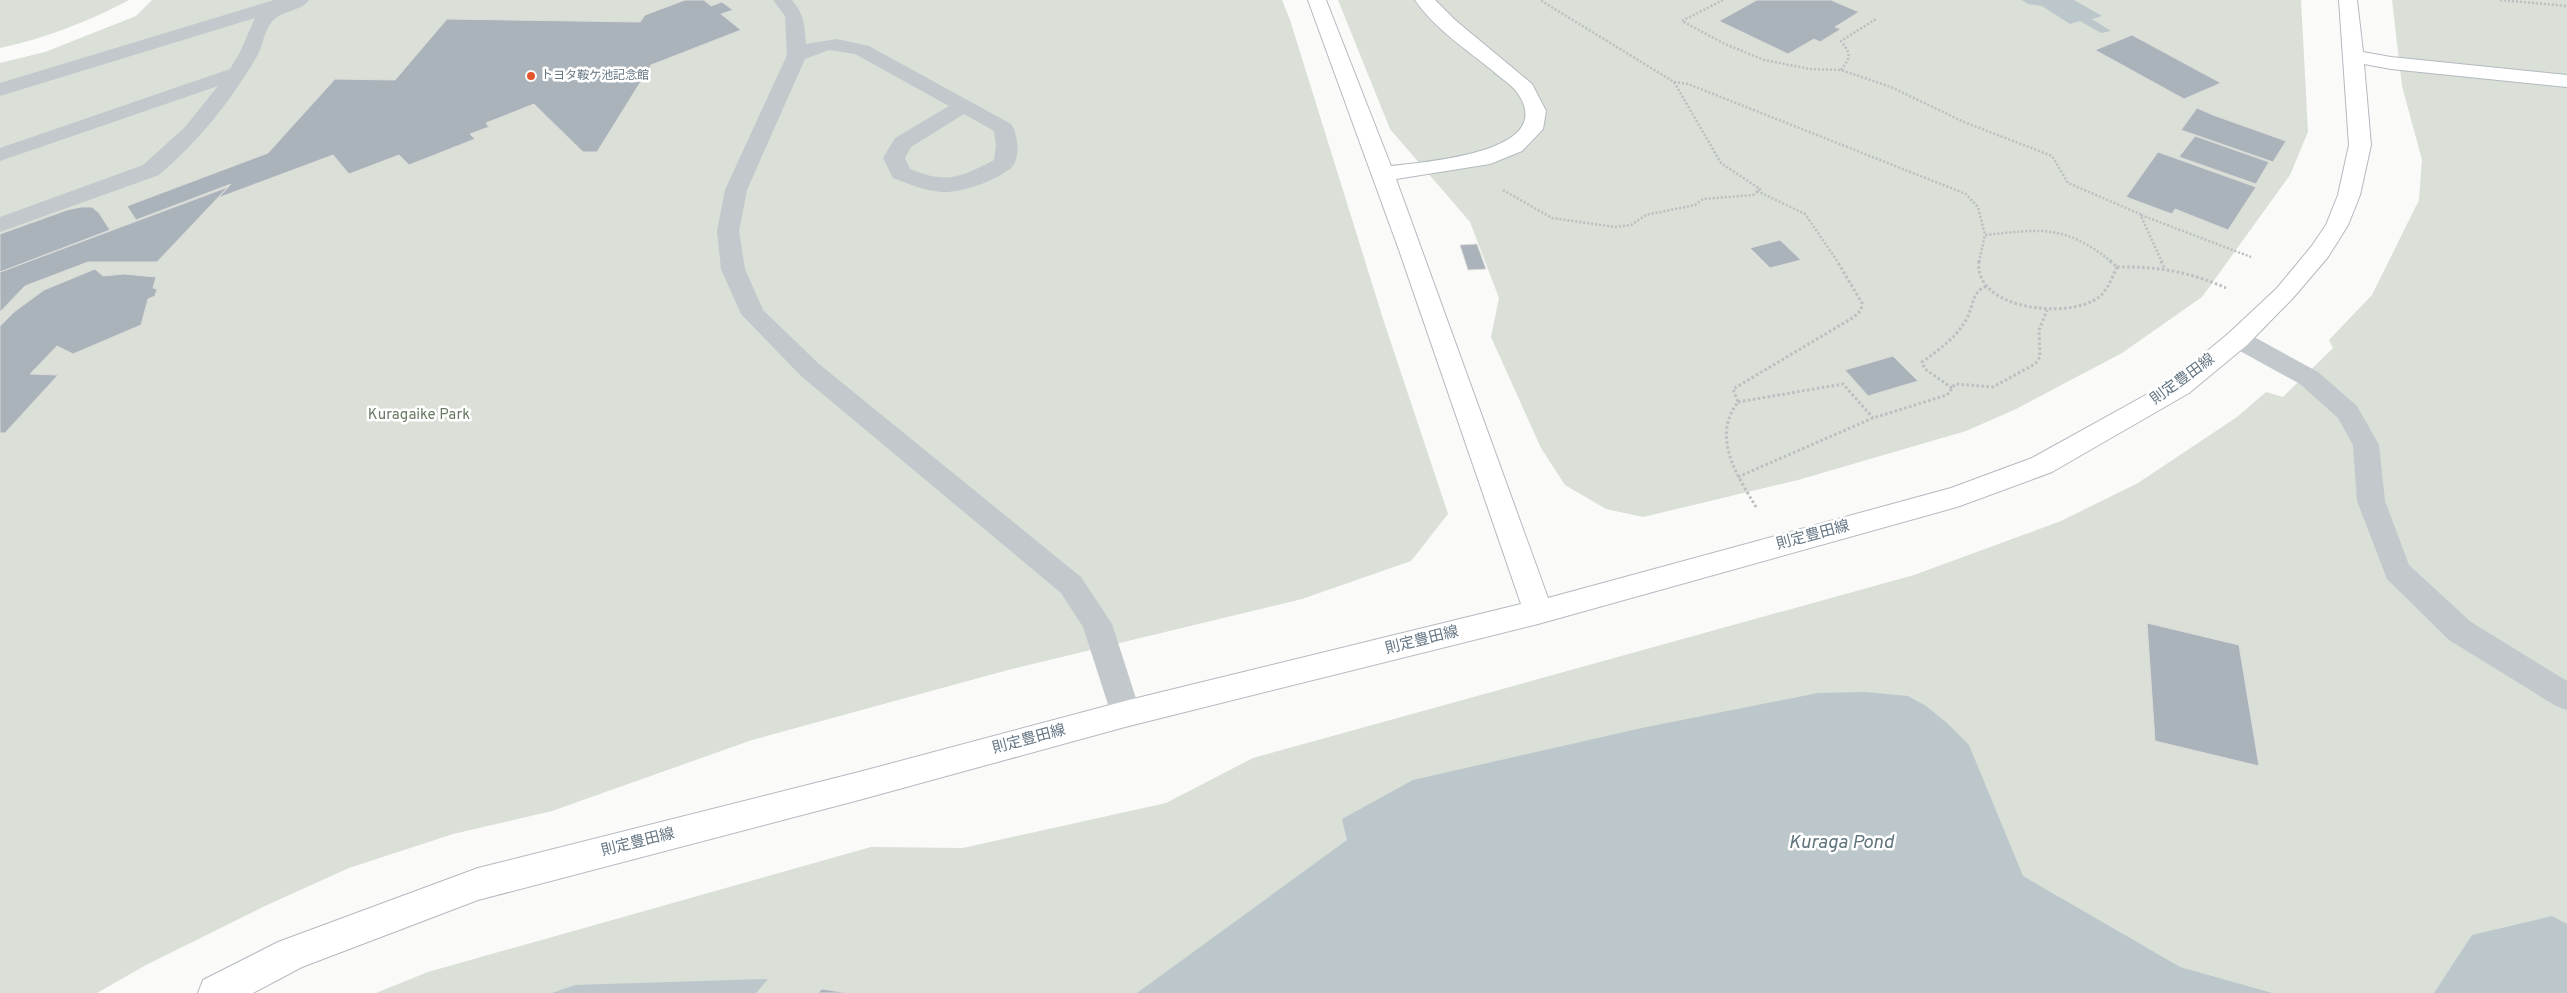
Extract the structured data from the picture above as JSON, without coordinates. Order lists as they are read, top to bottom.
{
  "streets": {
    "main road": ["則定豊田線"]
  },
  "water": ["Kuraga Pond"],
  "parks": ["Kuragaike Park"],
  "places": ["トヨタ鞍ケ池記念館"]
}
